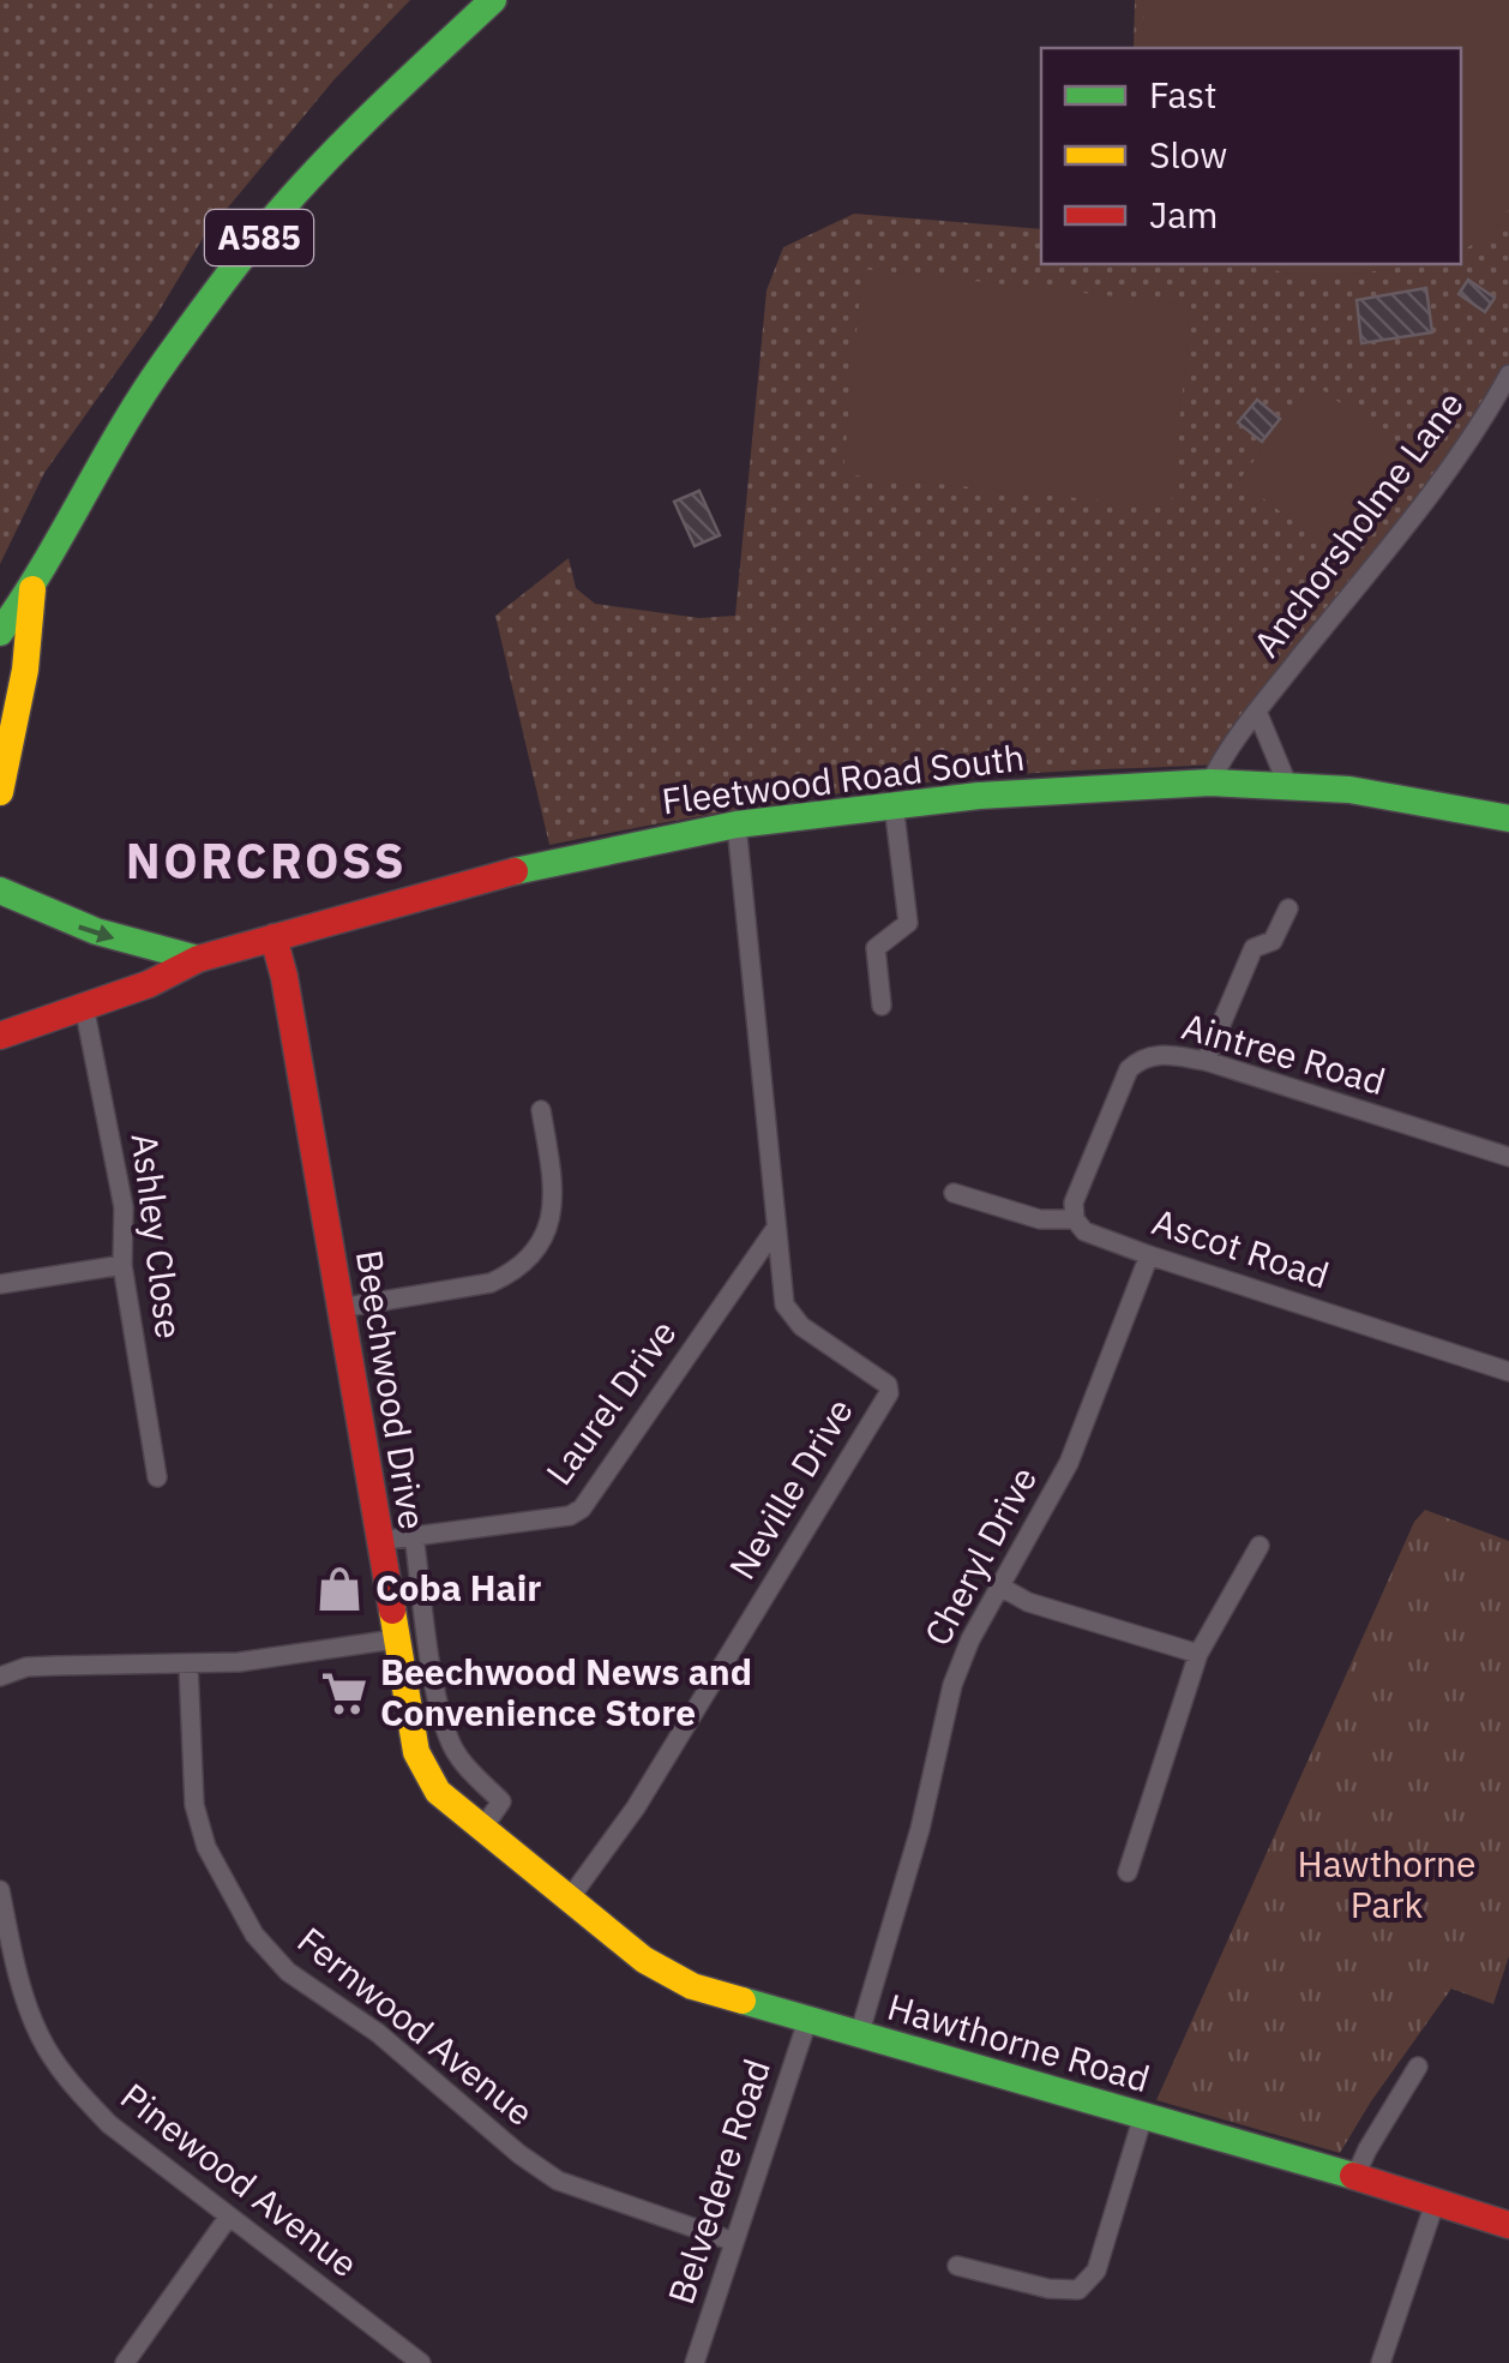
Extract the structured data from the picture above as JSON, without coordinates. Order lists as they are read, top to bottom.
{
  "streets": {
    "main road": [
      "A585",
      "Fleetwood Road South",
      "Beechwood Drive",
      "Hawthorne Road"
    ],
    "street": [
      "Anchorsholme Lane",
      "Aintree Road",
      "Ashley Close",
      "Ascot Road",
      "Laurel Drive",
      "Neville Drive",
      "Cheryl Drive",
      "Fernwood Avenue",
      "Pinewood Avenue",
      "Belvedere Road"
    ]
  },
  "crossings": [
    ["Anchorsholme Lane", "Fleetwood Road South"],
    ["Fleetwood Road South", "Ashley Close"],
    ["Fleetwood Road South", "Beechwood Drive"],
    ["Fleetwood Road South", "Neville Drive"],
    ["Aintree Road", "Ascot Road"],
    ["Ascot Road", "Cheryl Drive"],
    ["Beechwood Drive", "Laurel Drive"],
    ["Beechwood Drive", "Hawthorne Road"],
    ["Laurel Drive", "Neville Drive"],
    ["Neville Drive", "Hawthorne Road"],
    ["Cheryl Drive", "Hawthorne Road"],
    ["Fernwood Avenue", "Belvedere Road"],
    ["Hawthorne Road", "Belvedere Road"]
  ],
  "districts": ["NORCROSS"],
  "parks": ["Hawthorne Park"],
  "places": {
    "shop": ["Coba Hair"],
    "supermarket": ["Beechwood News and Convenience Store"]
  },
  "legend": ["Fast", "Slow", "Jam"]
}
